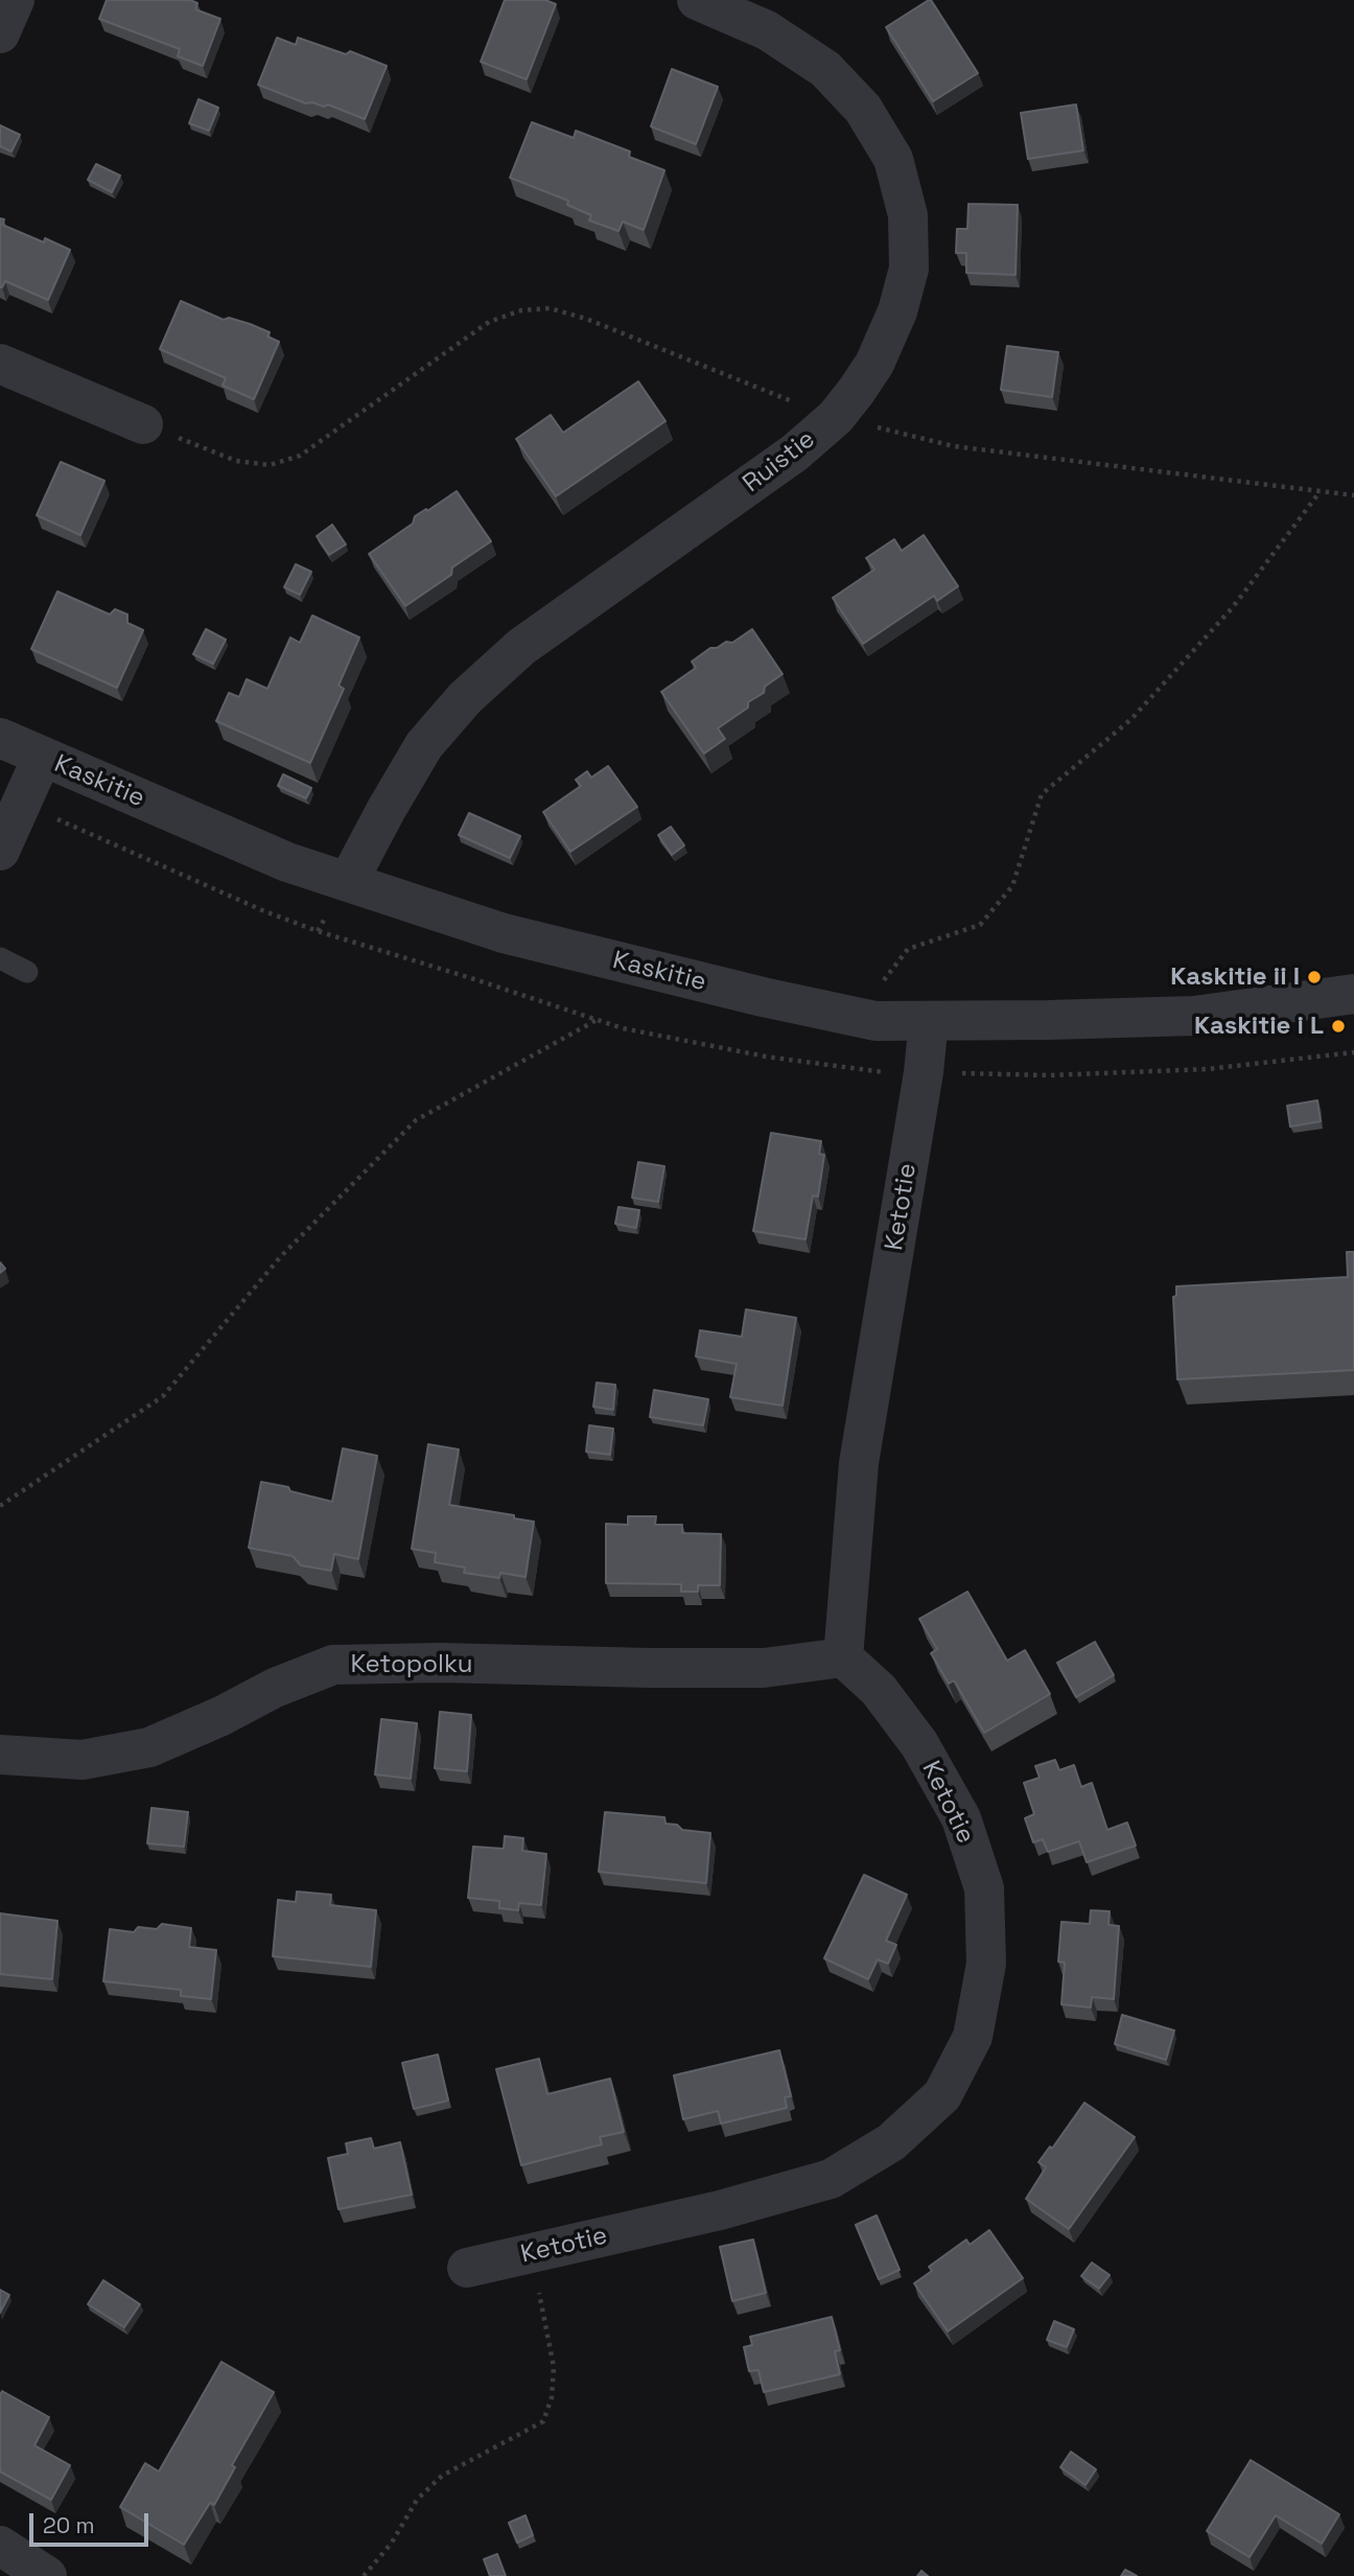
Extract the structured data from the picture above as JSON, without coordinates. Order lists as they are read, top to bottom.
{
  "streets": {
    "street": [
      "Ruistie",
      "Kaskitie",
      "Ketotie",
      "Ketopolku"
    ]
  },
  "crossings": [
    ["Ruistie", "Kaskitie"],
    ["Kaskitie", "Ketotie"],
    ["Ketotie", "Ketopolku"]
  ],
  "places": ["Kaskitie ii I", "Kaskitie i L"],
  "scale_bar": "20 m"
}
